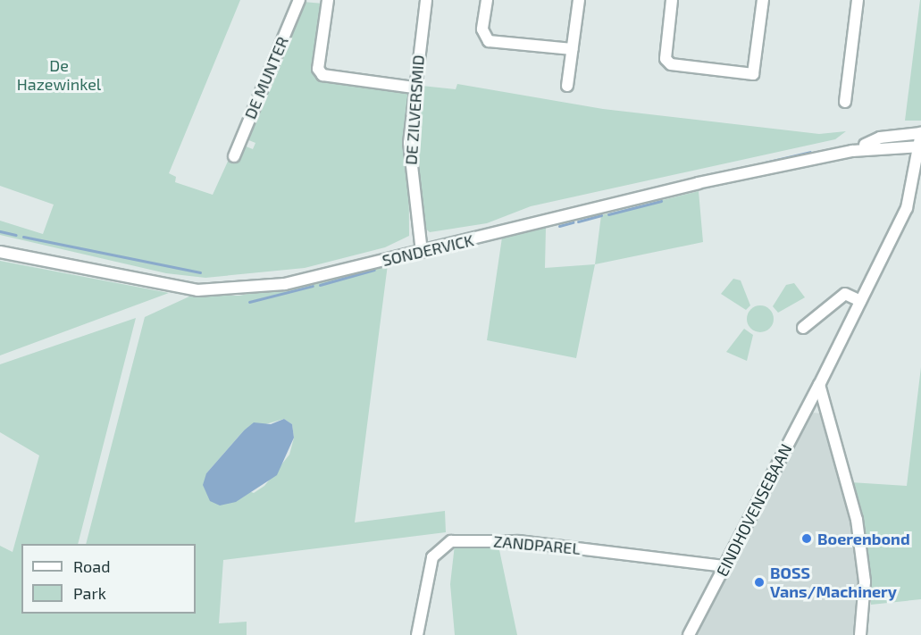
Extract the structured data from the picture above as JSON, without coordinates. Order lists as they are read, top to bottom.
{
  "streets": {
    "street": [
      "DE MUNTER",
      "DE ZILVERSMID",
      "SONDERVICK",
      "EINDHOVENSEBAAN",
      "ZANDPAREL"
    ]
  },
  "crossings": [
    ["DE ZILVERSMID", "SONDERVICK"],
    ["SONDERVICK", "EINDHOVENSEBAAN"],
    ["EINDHOVENSEBAAN", "ZANDPAREL"]
  ],
  "parks": ["De Hazewinkel"],
  "places": ["Boerenbond", "BOSS Vans/Machinery"],
  "legend": ["Road", "Park"]
}
